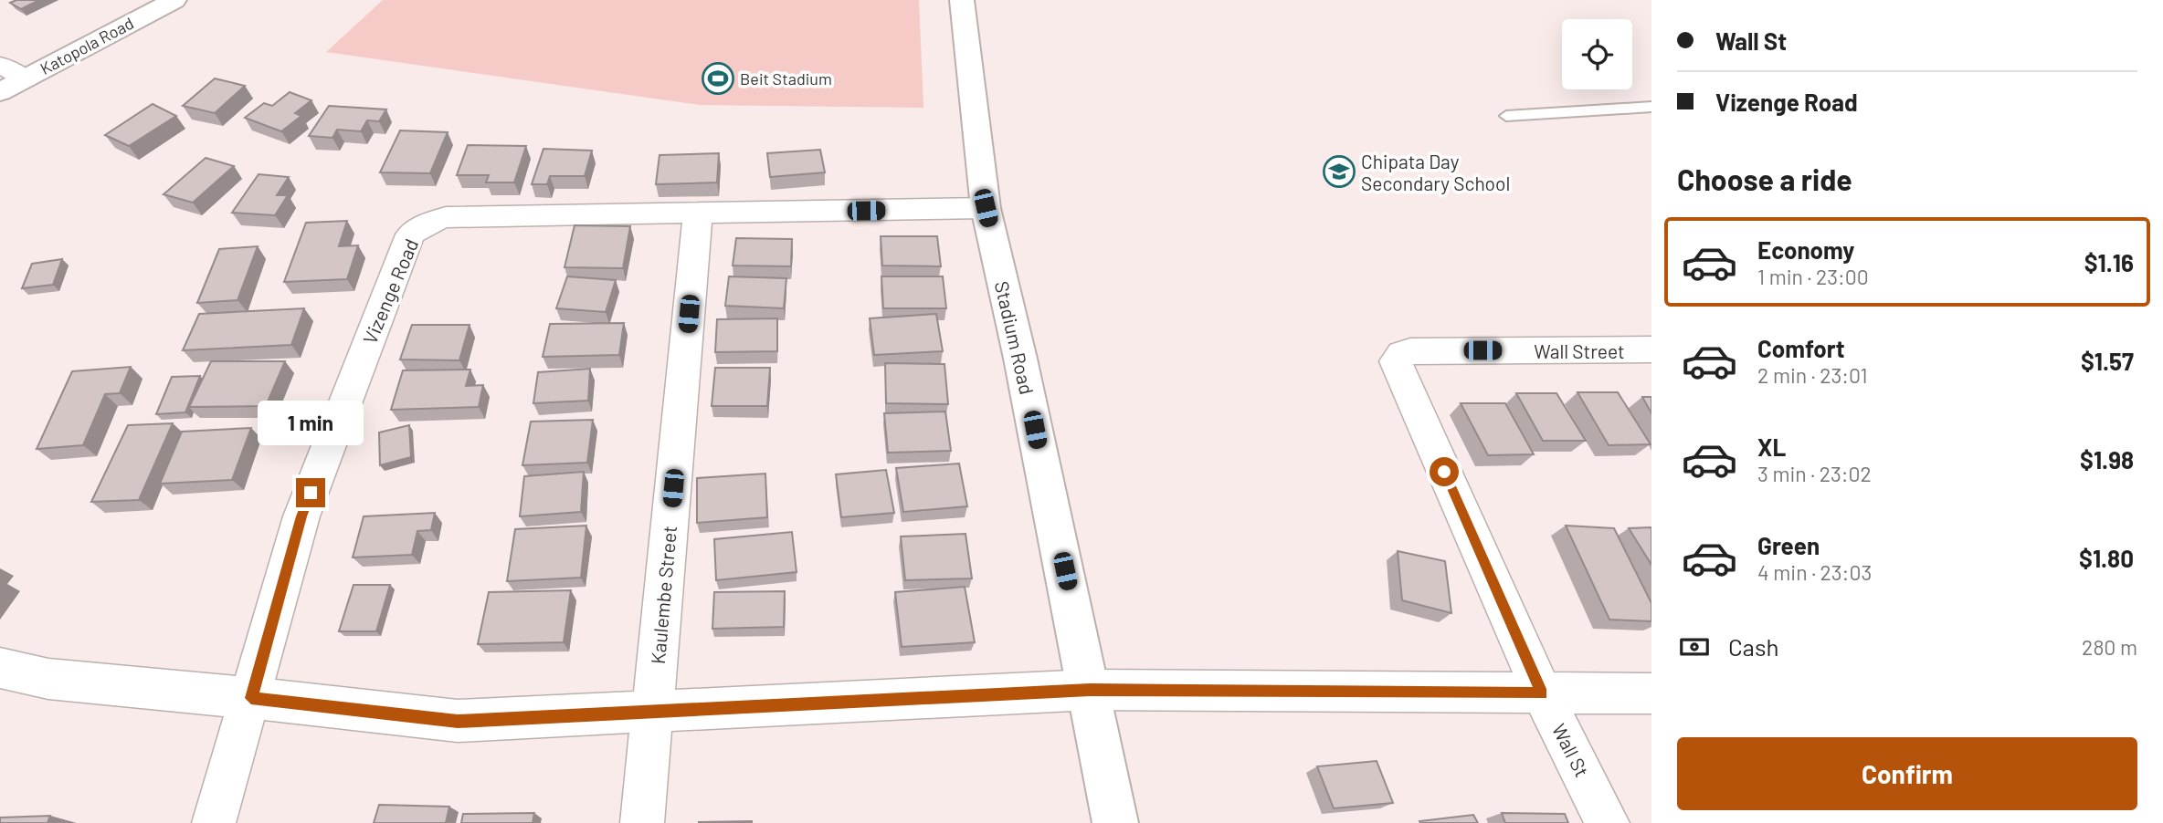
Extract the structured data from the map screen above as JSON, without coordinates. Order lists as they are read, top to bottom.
{
  "streets": {
    "street": [
      "Katopola Road",
      "Vizenge Road",
      "Stadium Road",
      "Wall Street",
      "Kaulembe Street",
      "Wall St"
    ]
  },
  "crossings": [
    ["Vizenge Road", "Stadium Road"],
    ["Vizenge Road", "Kaulembe Street"],
    ["Wall Street", "Wall St"]
  ],
  "places": {
    "sports": ["Beit Stadium"],
    "school or university": ["Chipata Day Secondary School"]
  },
  "page": {
    "banner": ["Wall St", "Vizenge Road"],
    "heading": "Choose a ride",
    "list": [
      {
        "name": "Economy",
        "note": "1 min · 23:00",
        "value": "$1.16"
      },
      {
        "name": "Comfort",
        "note": "2 min · 23:01",
        "value": "$1.57"
      },
      {
        "name": "XL",
        "note": "3 min · 23:02",
        "value": "$1.98"
      },
      {
        "name": "Green",
        "note": "4 min · 23:03",
        "value": "$1.80"
      }
    ],
    "bubble": "1 min",
    "pay": ["Cash", "280 m"],
    "buttons": "Confirm"
  }
}
